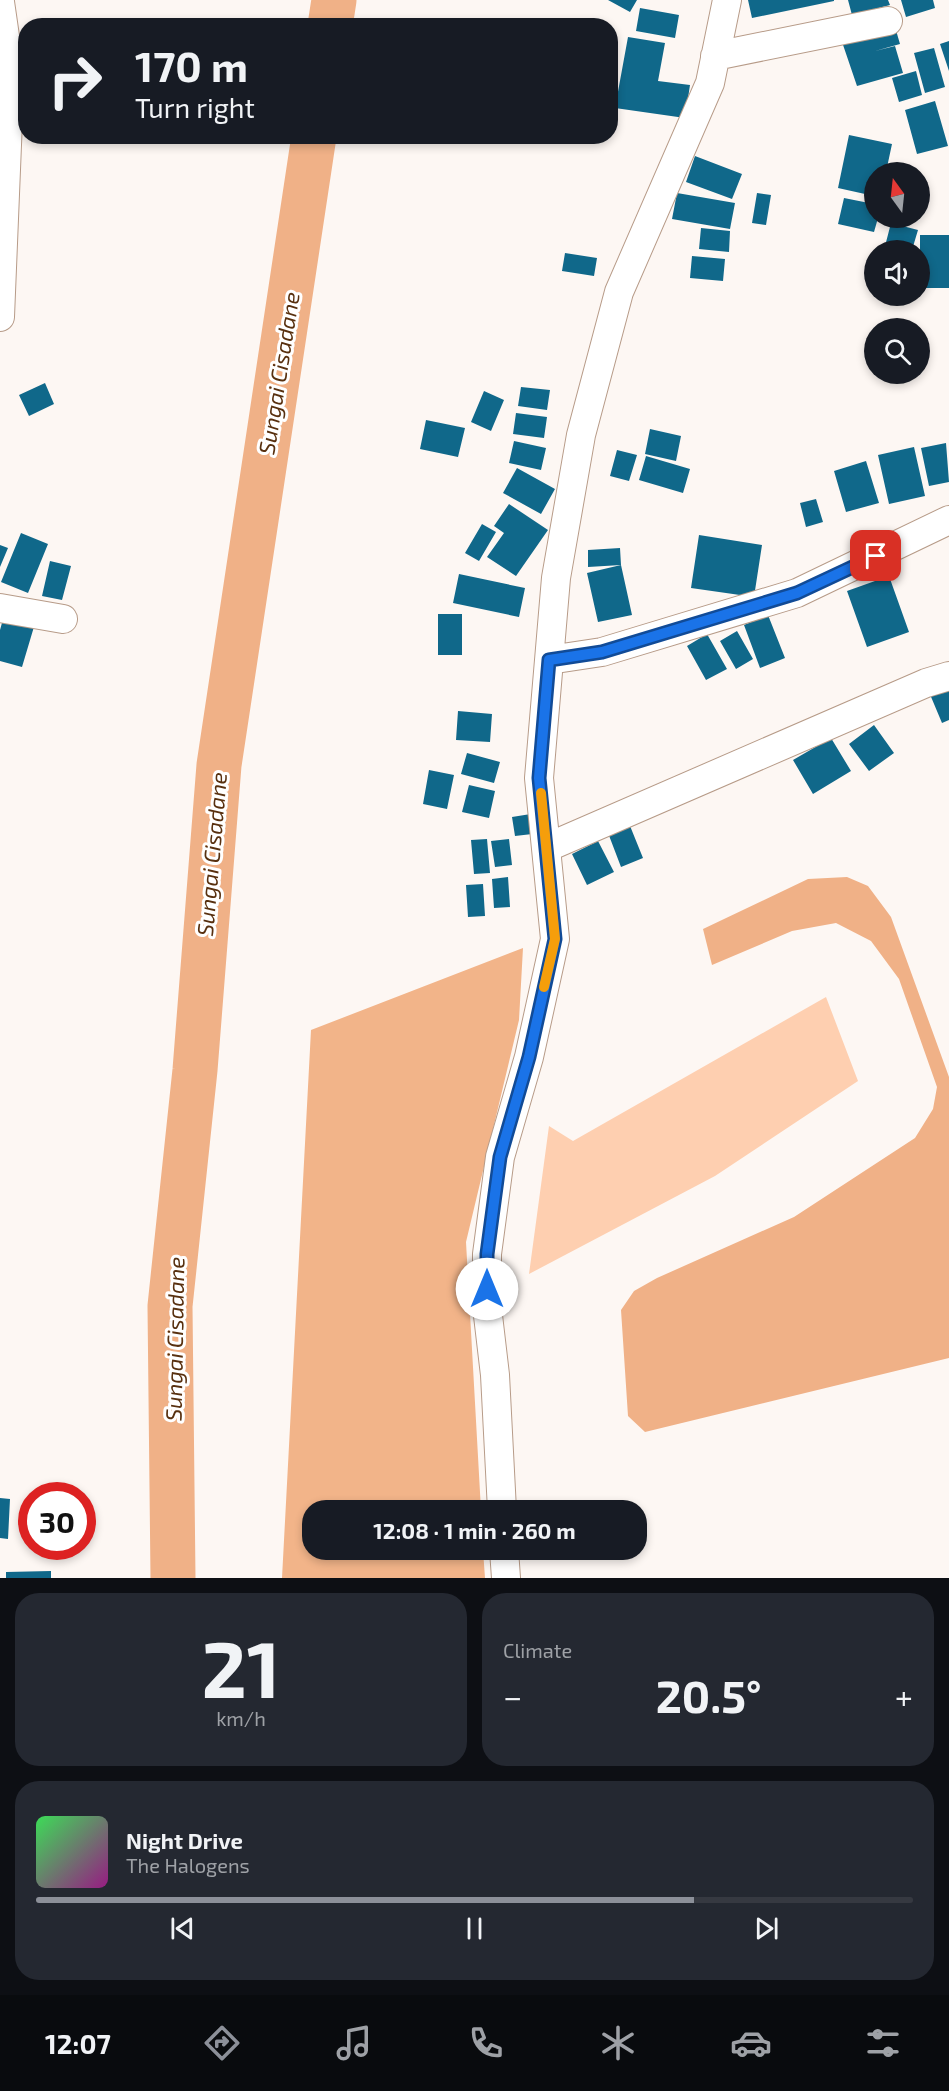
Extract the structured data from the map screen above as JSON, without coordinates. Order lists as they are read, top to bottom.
{
  "water": ["Sungai Cisadane"],
  "north": "top",
  "page": {
    "turn": ["170 m", "Turn right"],
    "limit": "30",
    "trip": "12:08 · 1 min · 260 m",
    "tile": [
      ["21", "km/h"],
      "Climate"
    ],
    "heat": ["−", "20.5°", "+"],
    "song": ["Night Drive", "The Halogens"],
    "tabs": "12:07"
  }
}
